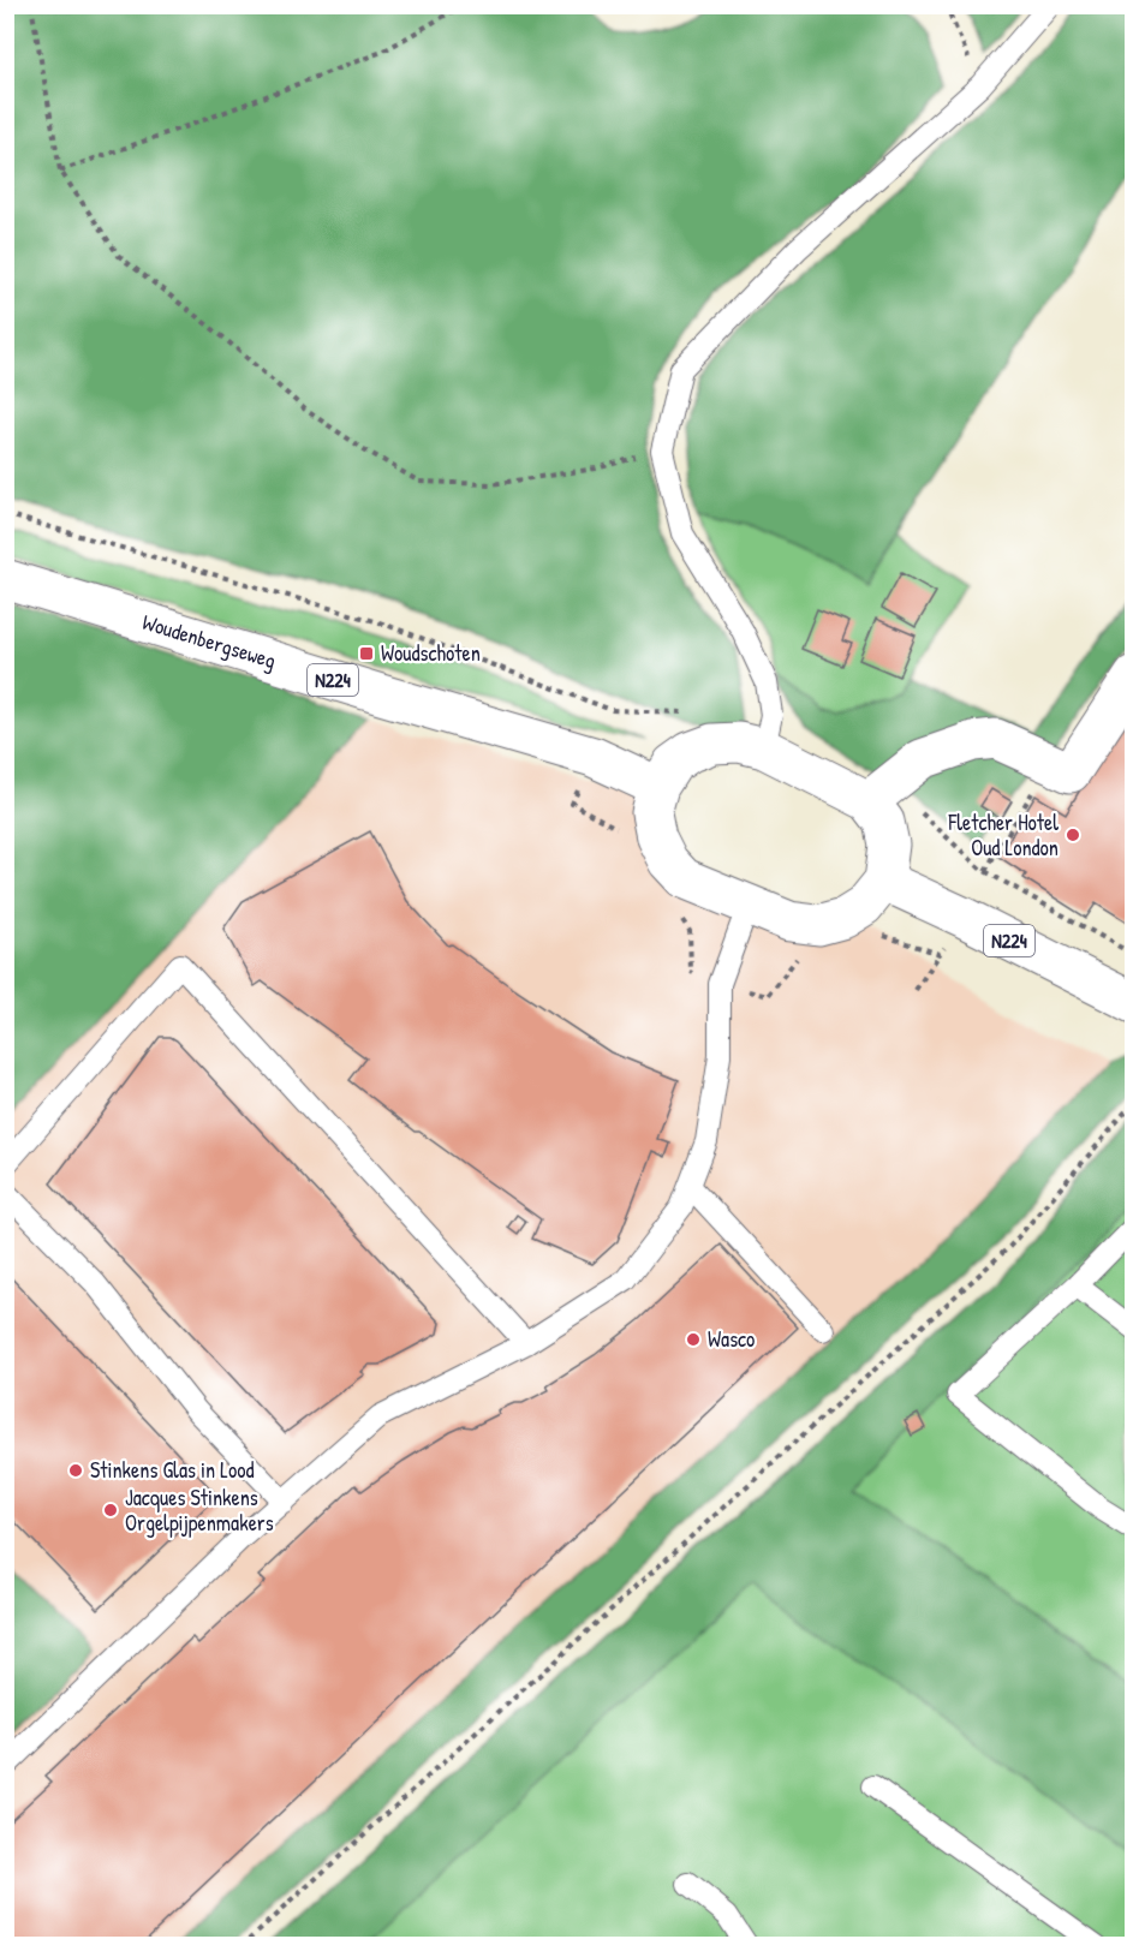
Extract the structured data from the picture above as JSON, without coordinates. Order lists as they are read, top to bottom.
{
  "streets": {
    "main road": ["Woudenbergseweg", "N224"]
  },
  "crossings": [
    ["Woudenbergseweg", "N224"]
  ],
  "places": {
    "transit": ["Woudschoten"],
    "other": [
      "Fletcher Hotel Oud London",
      "Wasco",
      "Stinkens Glas in Lood",
      "Jacques Stinkens Orgelpijpenmakers"
    ]
  }
}
